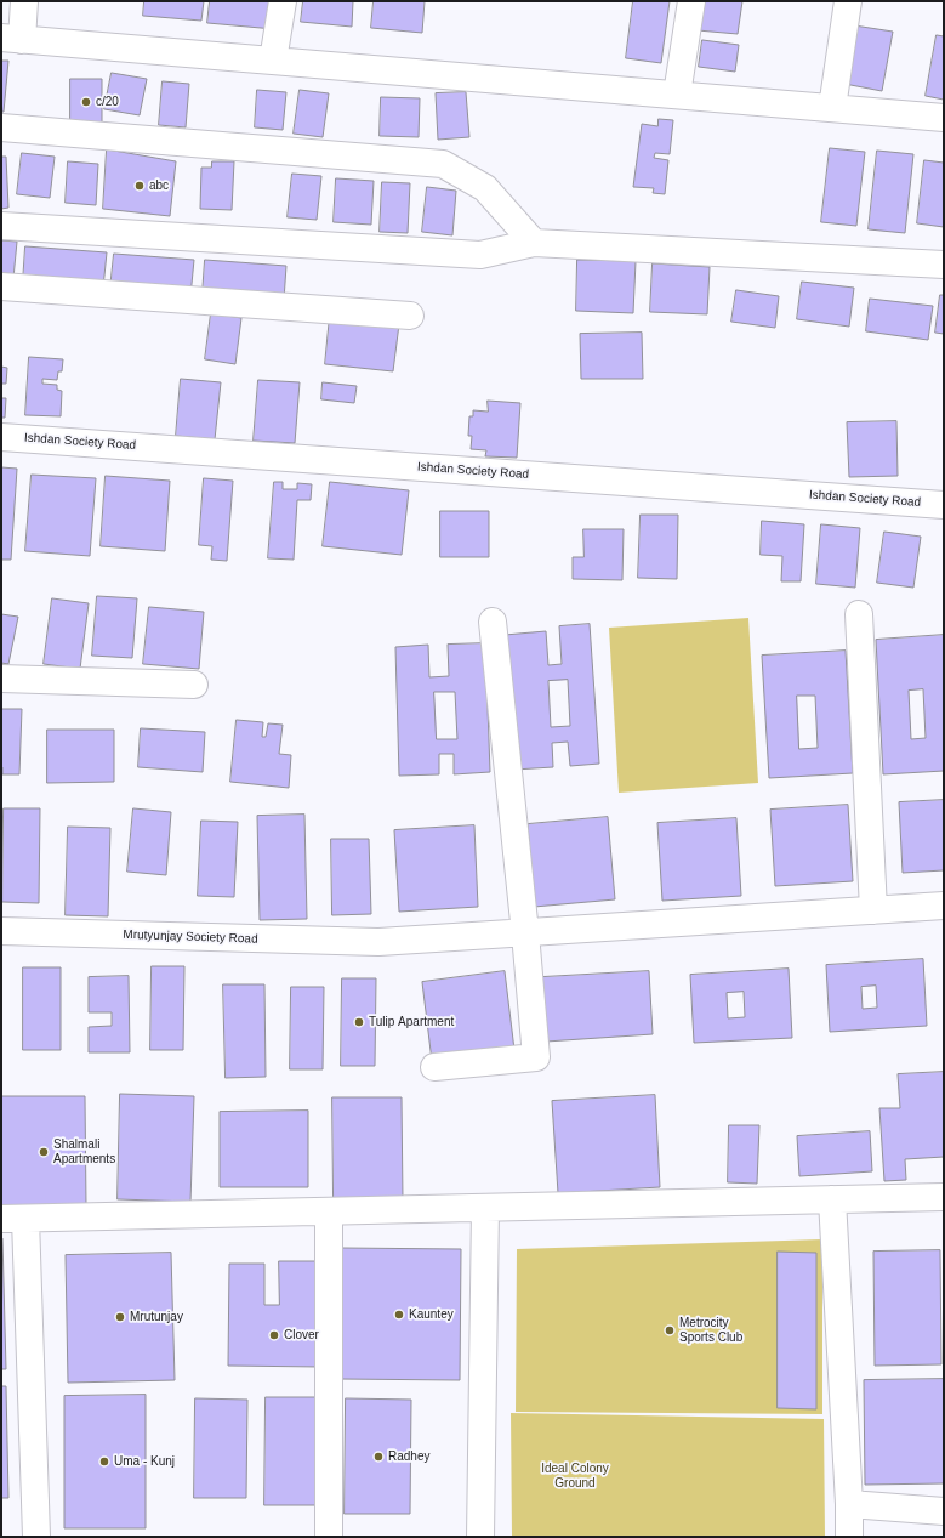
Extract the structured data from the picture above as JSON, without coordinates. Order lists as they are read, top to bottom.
{
  "streets": {
    "street": ["Ishdan Society Road", "Mrutyunjay Society Road"]
  },
  "parks": ["Ideal Colony Ground"],
  "places": [
    "c/20",
    "abc",
    "Tulip Apartment",
    "Shalmali Apartments",
    "Kauntey",
    "Mrutunjay",
    "Metrocity Sports Club",
    "Clover",
    "Radhey",
    "Uma - Kunj"
  ]
}
